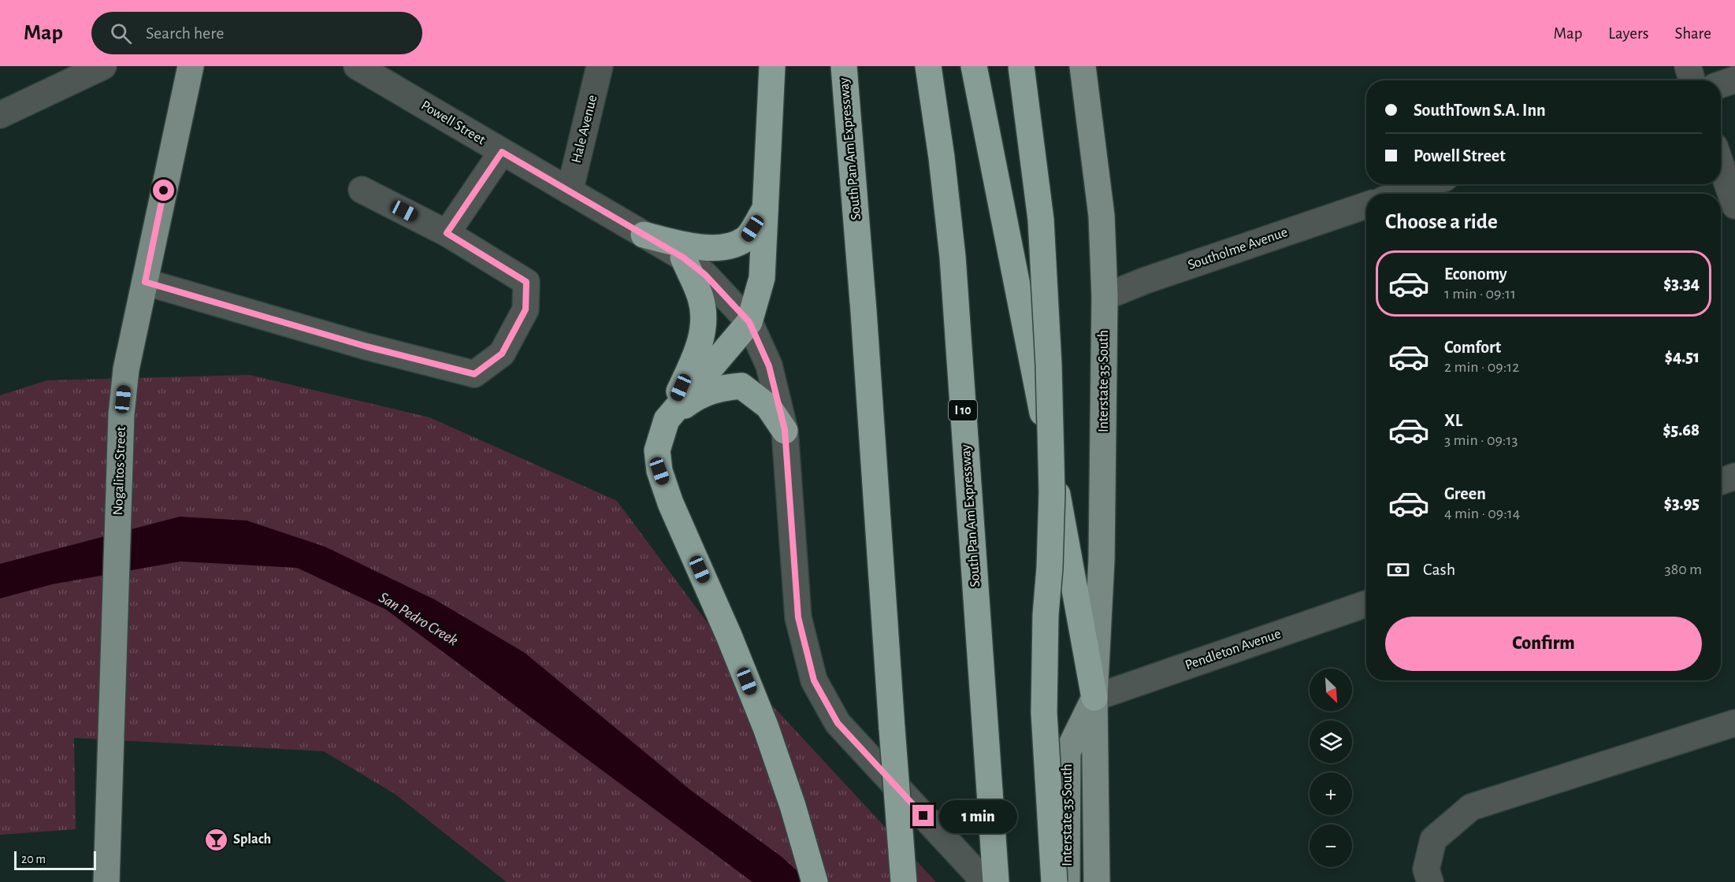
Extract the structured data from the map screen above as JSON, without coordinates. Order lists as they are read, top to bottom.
{
  "streets": {
    "highway": ["South Pan Am Expressway", "I 10"],
    "main road": ["Interstate 35 South", "Nogalitos Street"],
    "street": [
      "Powell Street",
      "Hale Avenue",
      "Southolme Avenue",
      "Pendleton Avenue"
    ]
  },
  "crossings": [
    ["Powell Street", "Hale Avenue"],
    ["Southolme Avenue", "Interstate 35 South"],
    ["Interstate 35 South", "Pendleton Avenue"]
  ],
  "water": ["San Pedro Creek"],
  "places": {
    "bar": ["Splach"]
  },
  "scale_bar": "20 m",
  "north": "bottom right",
  "page": {
    "header": "Map",
    "search": "Search here",
    "nav": ["Map", "Layers", "Share"],
    "banner": ["SouthTown S.A. Inn", "Powell Street"],
    "heading": "Choose a ride",
    "list": [
      {
        "name": "Economy",
        "note": "1 min · 09:11",
        "value": "$3.34"
      },
      {
        "name": "Comfort",
        "note": "2 min · 09:12",
        "value": "$4.51"
      },
      {
        "name": "XL",
        "note": "3 min · 09:13",
        "value": "$5.68"
      },
      {
        "name": "Green",
        "note": "4 min · 09:14",
        "value": "$3.95"
      }
    ],
    "pay": ["Cash", "380 m"],
    "buttons": "Confirm",
    "map_buttons": ["+", "−"],
    "bubble": "1 min",
    "scale": "20 m"
  }
}
